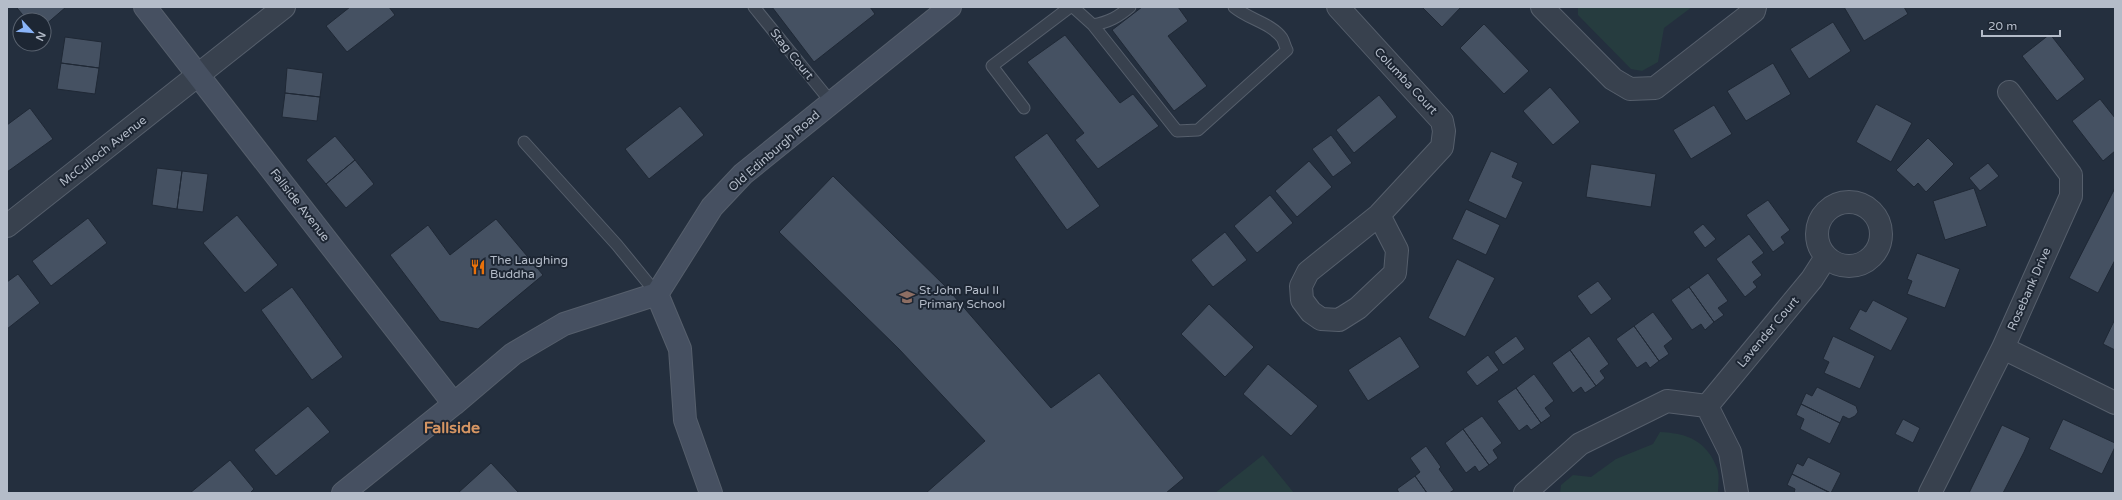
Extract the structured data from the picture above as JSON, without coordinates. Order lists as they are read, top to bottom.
{
  "streets": {
    "main road": ["Old Edinburgh Road", "Fallside Avenue"],
    "street": [
      "Columba Court",
      "McCulloch Avenue",
      "Rosebank Drive",
      "Lavender Court"
    ],
    "lane": ["Stag Court"]
  },
  "crossings": [
    ["Stag Court", "Old Edinburgh Road"],
    ["McCulloch Avenue", "Fallside Avenue"]
  ],
  "districts": ["Fallside"],
  "places": {
    "restaurant": ["The Laughing Buddha"],
    "school or university": ["St John Paul II Primary School"]
  },
  "scale_bar": "20 m",
  "north": "bottom right"
}
